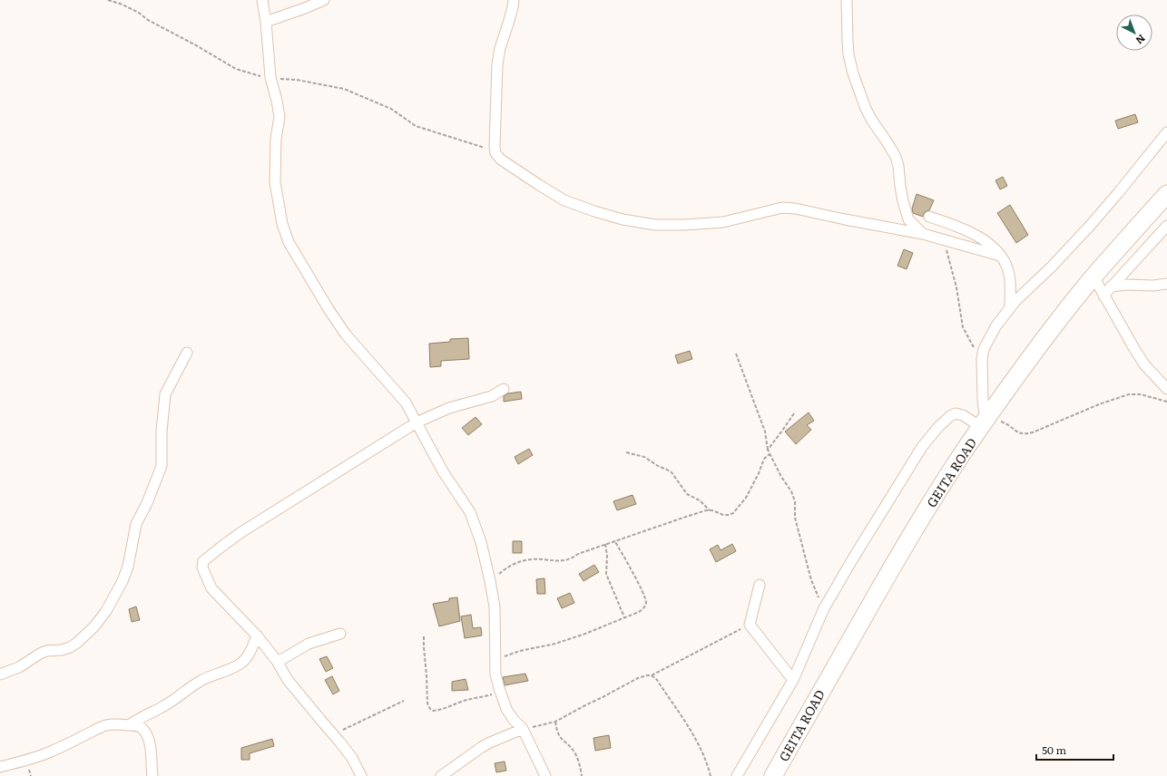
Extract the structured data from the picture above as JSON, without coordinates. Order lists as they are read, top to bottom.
{
  "streets": {
    "highway": ["GEITA ROAD"]
  },
  "scale_bar": "50 m",
  "north": "bottom right"
}
